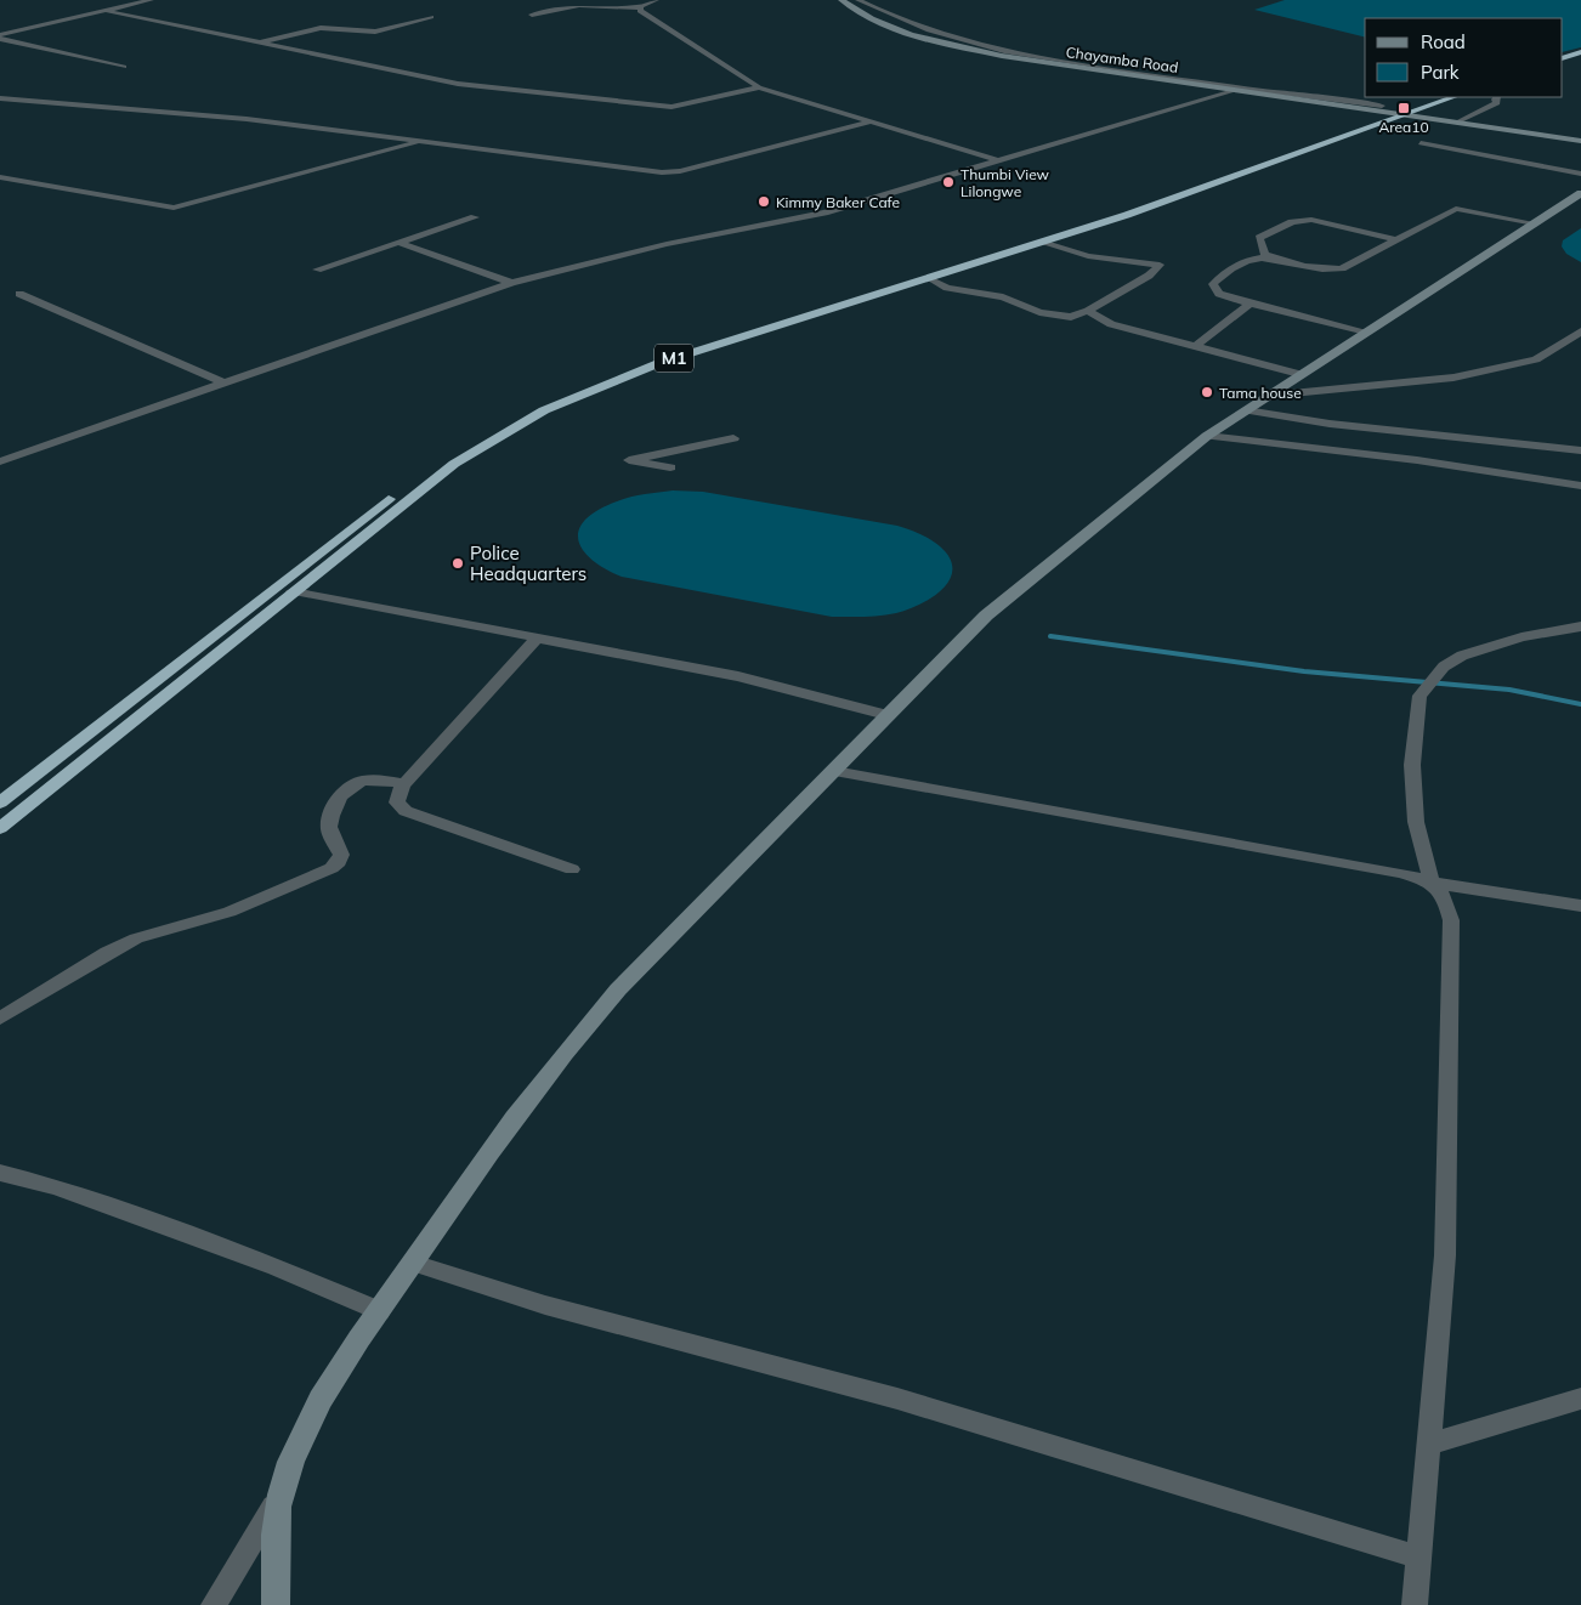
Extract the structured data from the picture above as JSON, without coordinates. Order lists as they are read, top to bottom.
{
  "streets": {
    "highway": ["M1"],
    "street": ["Chayamba Road"]
  },
  "crossings": [
    ["Chayamba Road", "M1"]
  ],
  "places": {
    "transit": ["Area10"],
    "other": [
      "Thumbi View Lilongwe",
      "Kimmy Baker Cafe",
      "Tama house",
      "Police Headquarters"
    ]
  },
  "legend": ["Road", "Park"]
}
